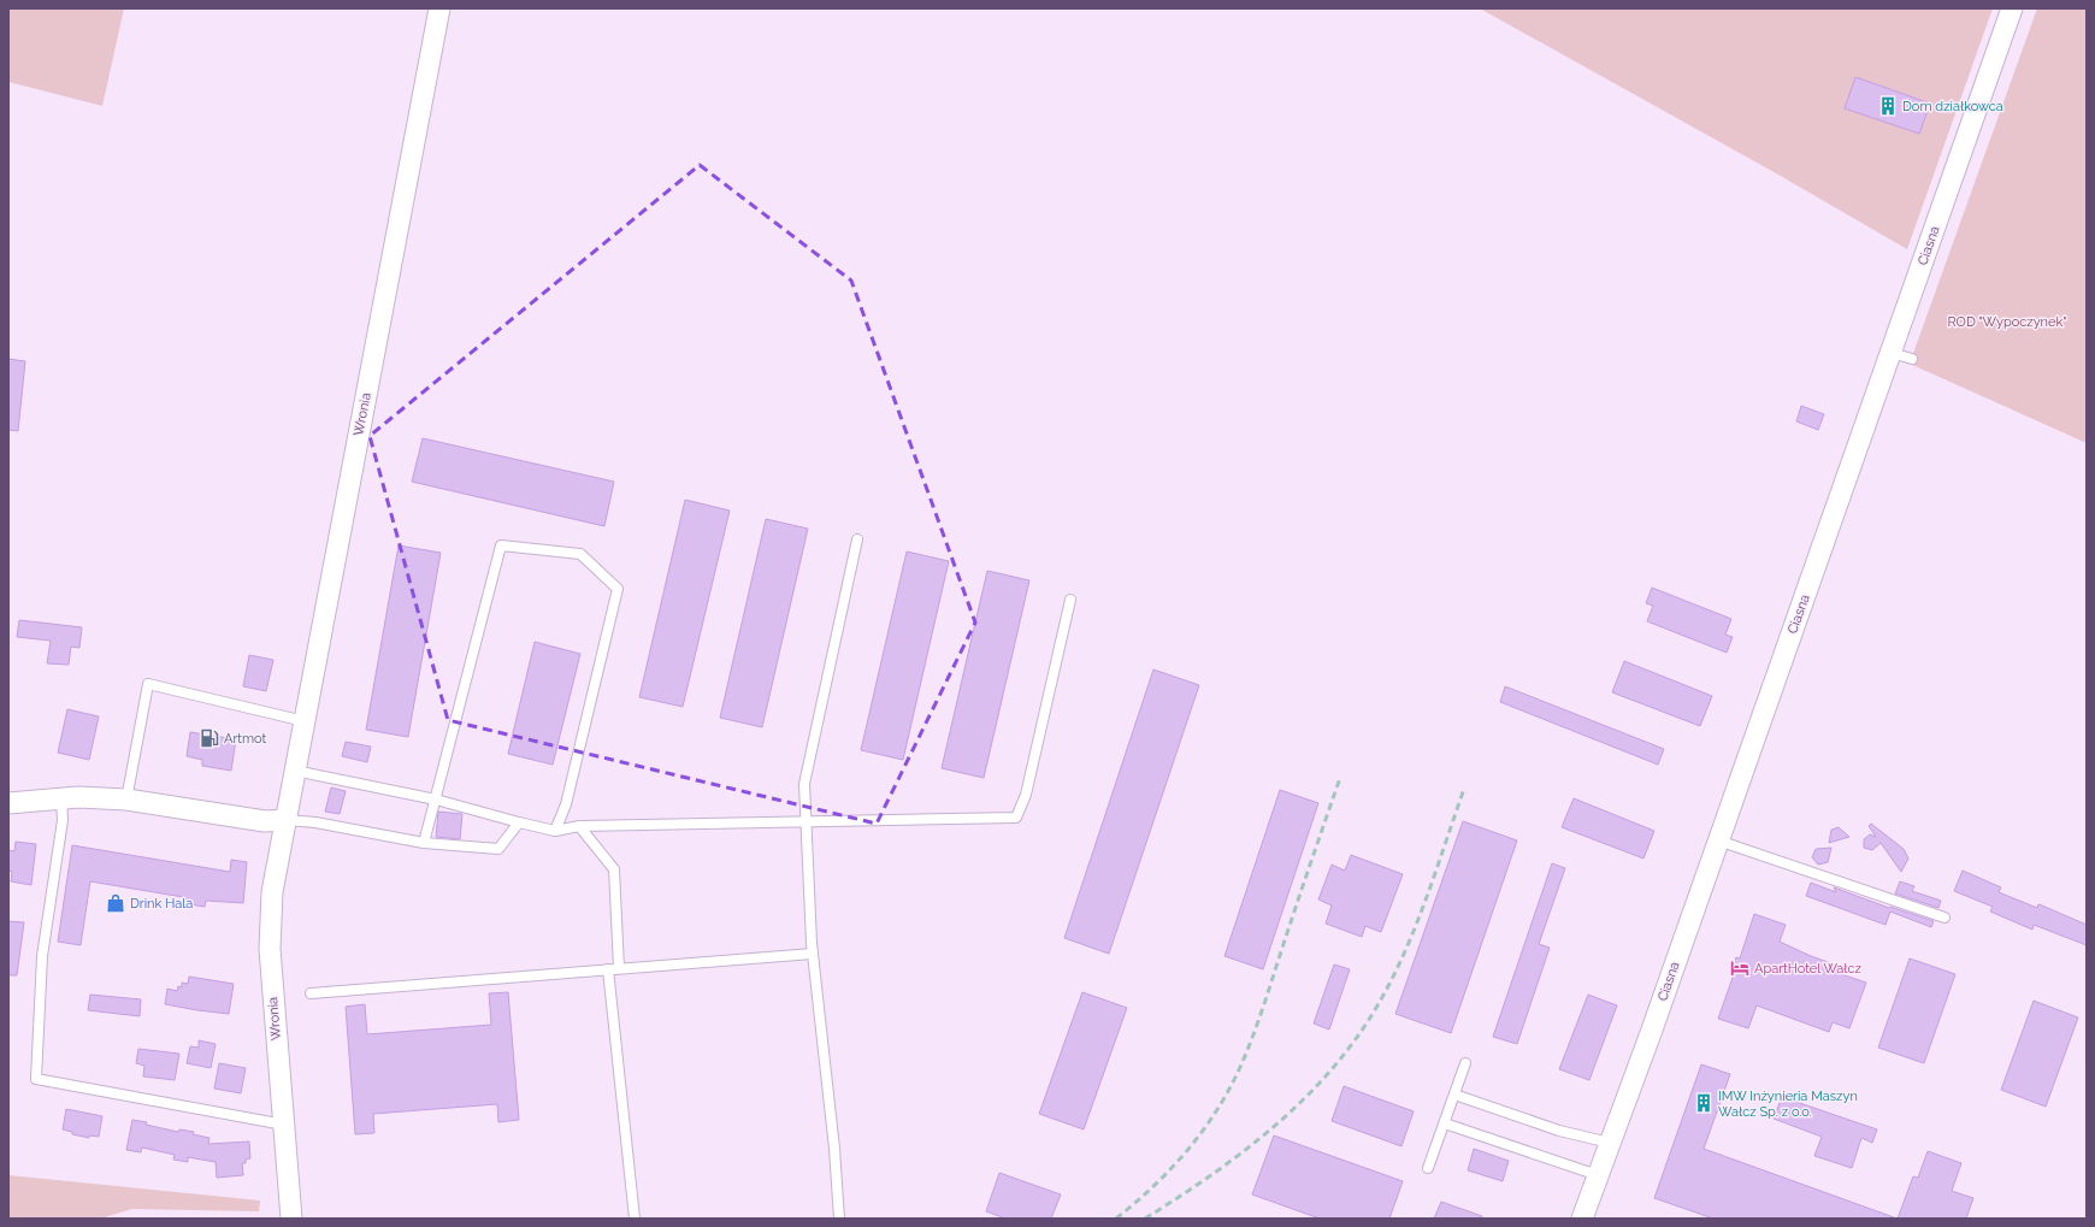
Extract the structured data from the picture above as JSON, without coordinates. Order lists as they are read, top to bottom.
{
  "streets": {
    "street": ["Ciasna", "Wronia"]
  },
  "parks": ["ROD \"Wypoczynek\""],
  "places": {
    "building": ["Dom działkowca", "IMW Inżynieria Maszyn Wałcz Sp. z o.o."],
    "fuel station": ["Artmot"],
    "shop": ["Drink Hala"],
    "hotel": ["ApartHotel Wałcz"]
  }
}
